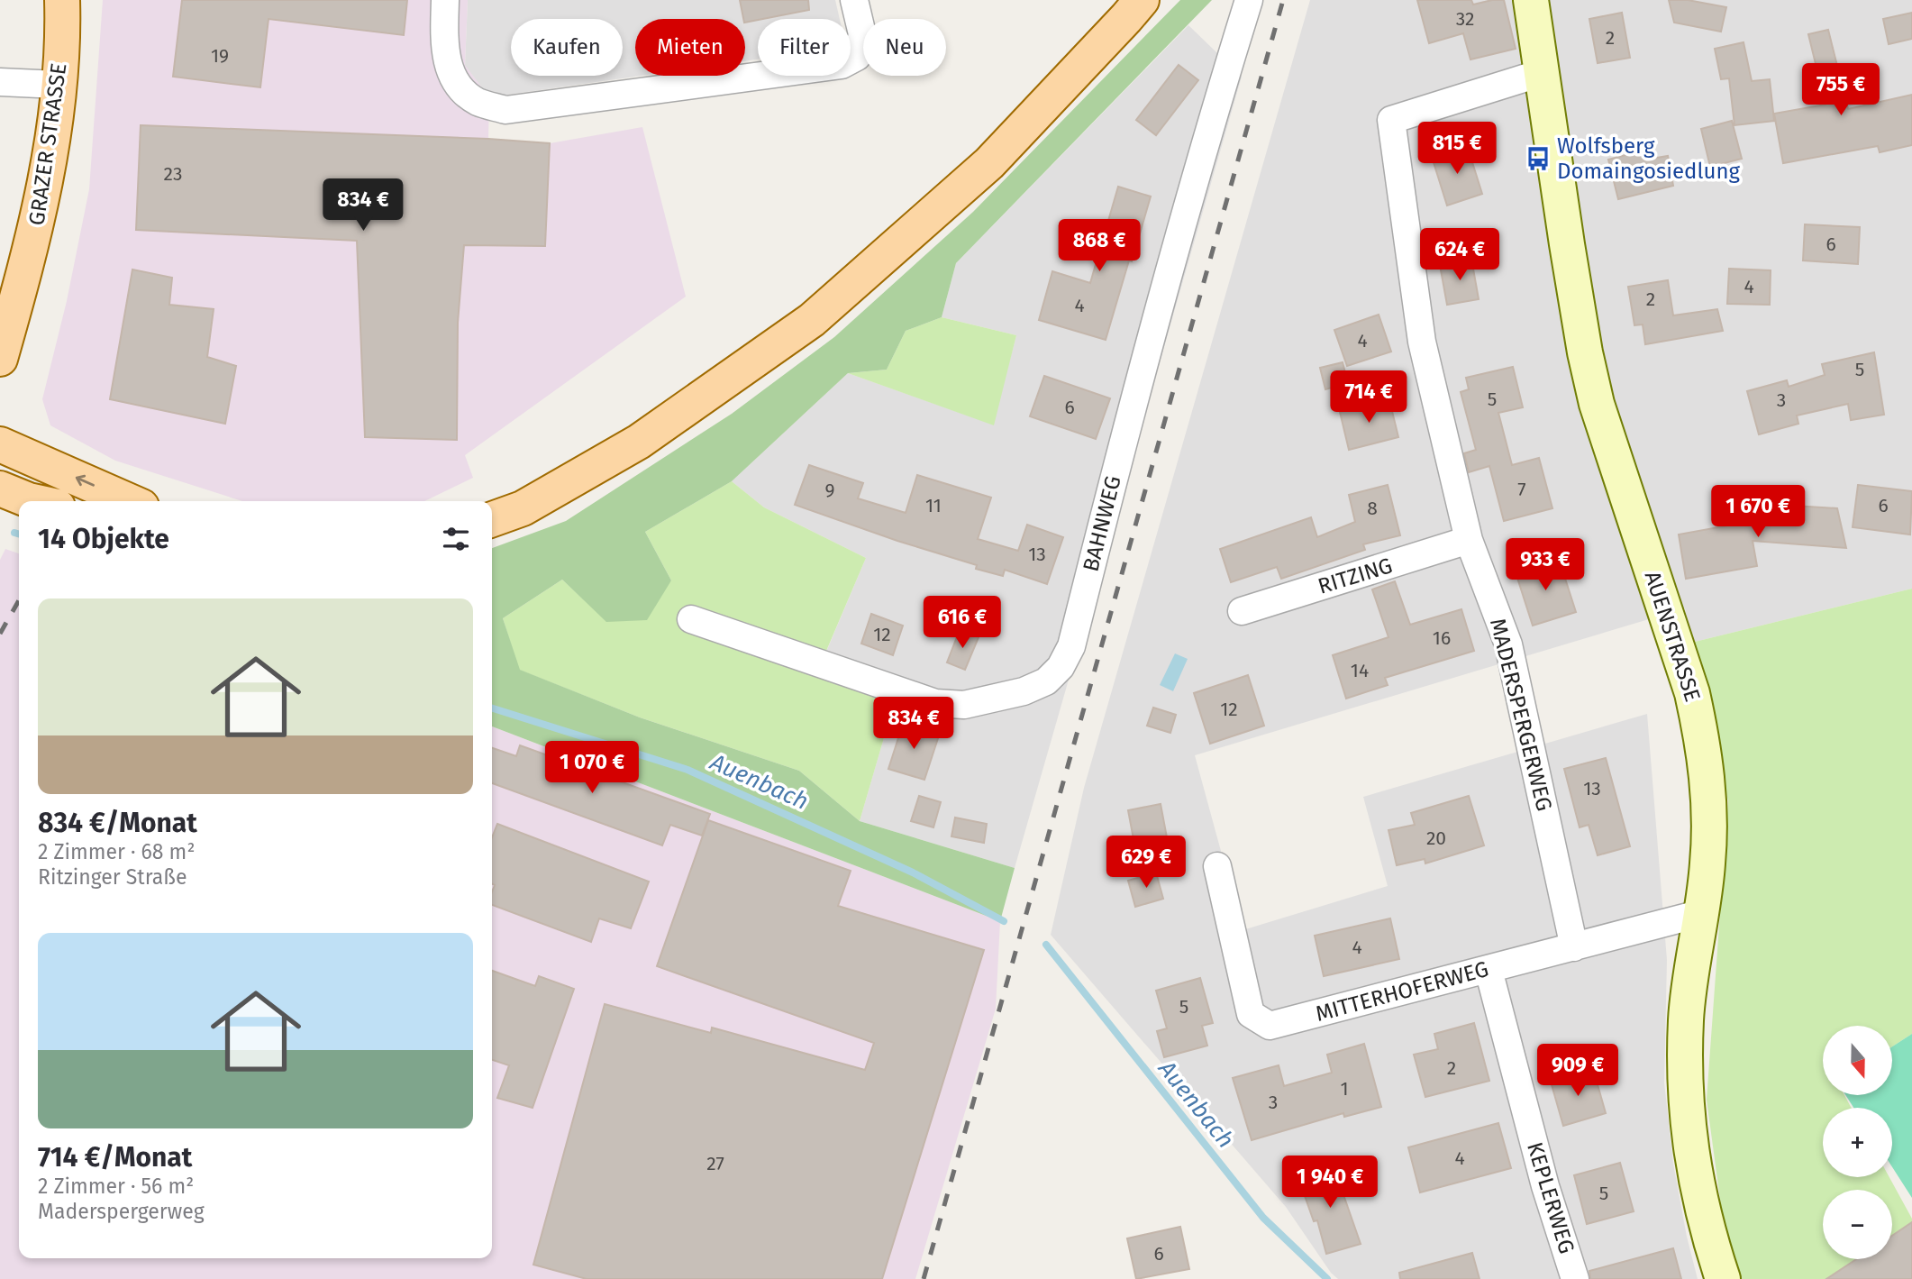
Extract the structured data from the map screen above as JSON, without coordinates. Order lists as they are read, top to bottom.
{
  "streets": {
    "main road": ["GRAZER STRASSE"],
    "street": [
      "BAHNWEG",
      "RITZING",
      "AUENSTRASSE",
      "MADERSPERGERWEG",
      "MITTERHOFERWEG",
      "KEPLERWEG"
    ]
  },
  "crossings": [
    ["RITZING", "MADERSPERGERWEG"],
    ["AUENSTRASSE", "MADERSPERGERWEG"],
    ["AUENSTRASSE", "MITTERHOFERWEG"],
    ["MADERSPERGERWEG", "MITTERHOFERWEG"],
    ["MITTERHOFERWEG", "KEPLERWEG"]
  ],
  "water": ["Auenbach"],
  "places": {
    "bus stop": ["Wolfsberg Domaingosiedlung"]
  },
  "house_numbers": [
    "32",
    "2",
    "19",
    "23",
    "6",
    "4",
    "2",
    "4",
    "4",
    "5",
    "5",
    "3",
    "6",
    "7",
    "9",
    "11",
    "6",
    "8",
    "13",
    "12",
    "16",
    "14",
    "12",
    "13",
    "20",
    "4",
    "5",
    "2",
    "1",
    "3",
    "4",
    "27",
    "5",
    "6"
  ],
  "north": "bottom",
  "page": {
    "chip": [
      "Kaufen",
      "Mieten",
      "Filter",
      "Neu"
    ],
    "price": [
      "755 €",
      "815 €",
      "834 €",
      "868 €",
      "624 €",
      "714 €",
      "1 670 €",
      "933 €",
      "616 €",
      "834 €",
      "1 070 €",
      "629 €",
      "909 €",
      "1 940 €"
    ],
    "heading": "14 Objekte",
    "list": [
      {
        "name": "834 €/Monat",
        "note": "2 Zimmer · 68 m² · Ritzinger Straße"
      },
      {
        "name": "714 €/Monat",
        "note": "2 Zimmer · 56 m² · Maderspergerweg"
      }
    ],
    "map_buttons": ["+", "−"]
  }
}
